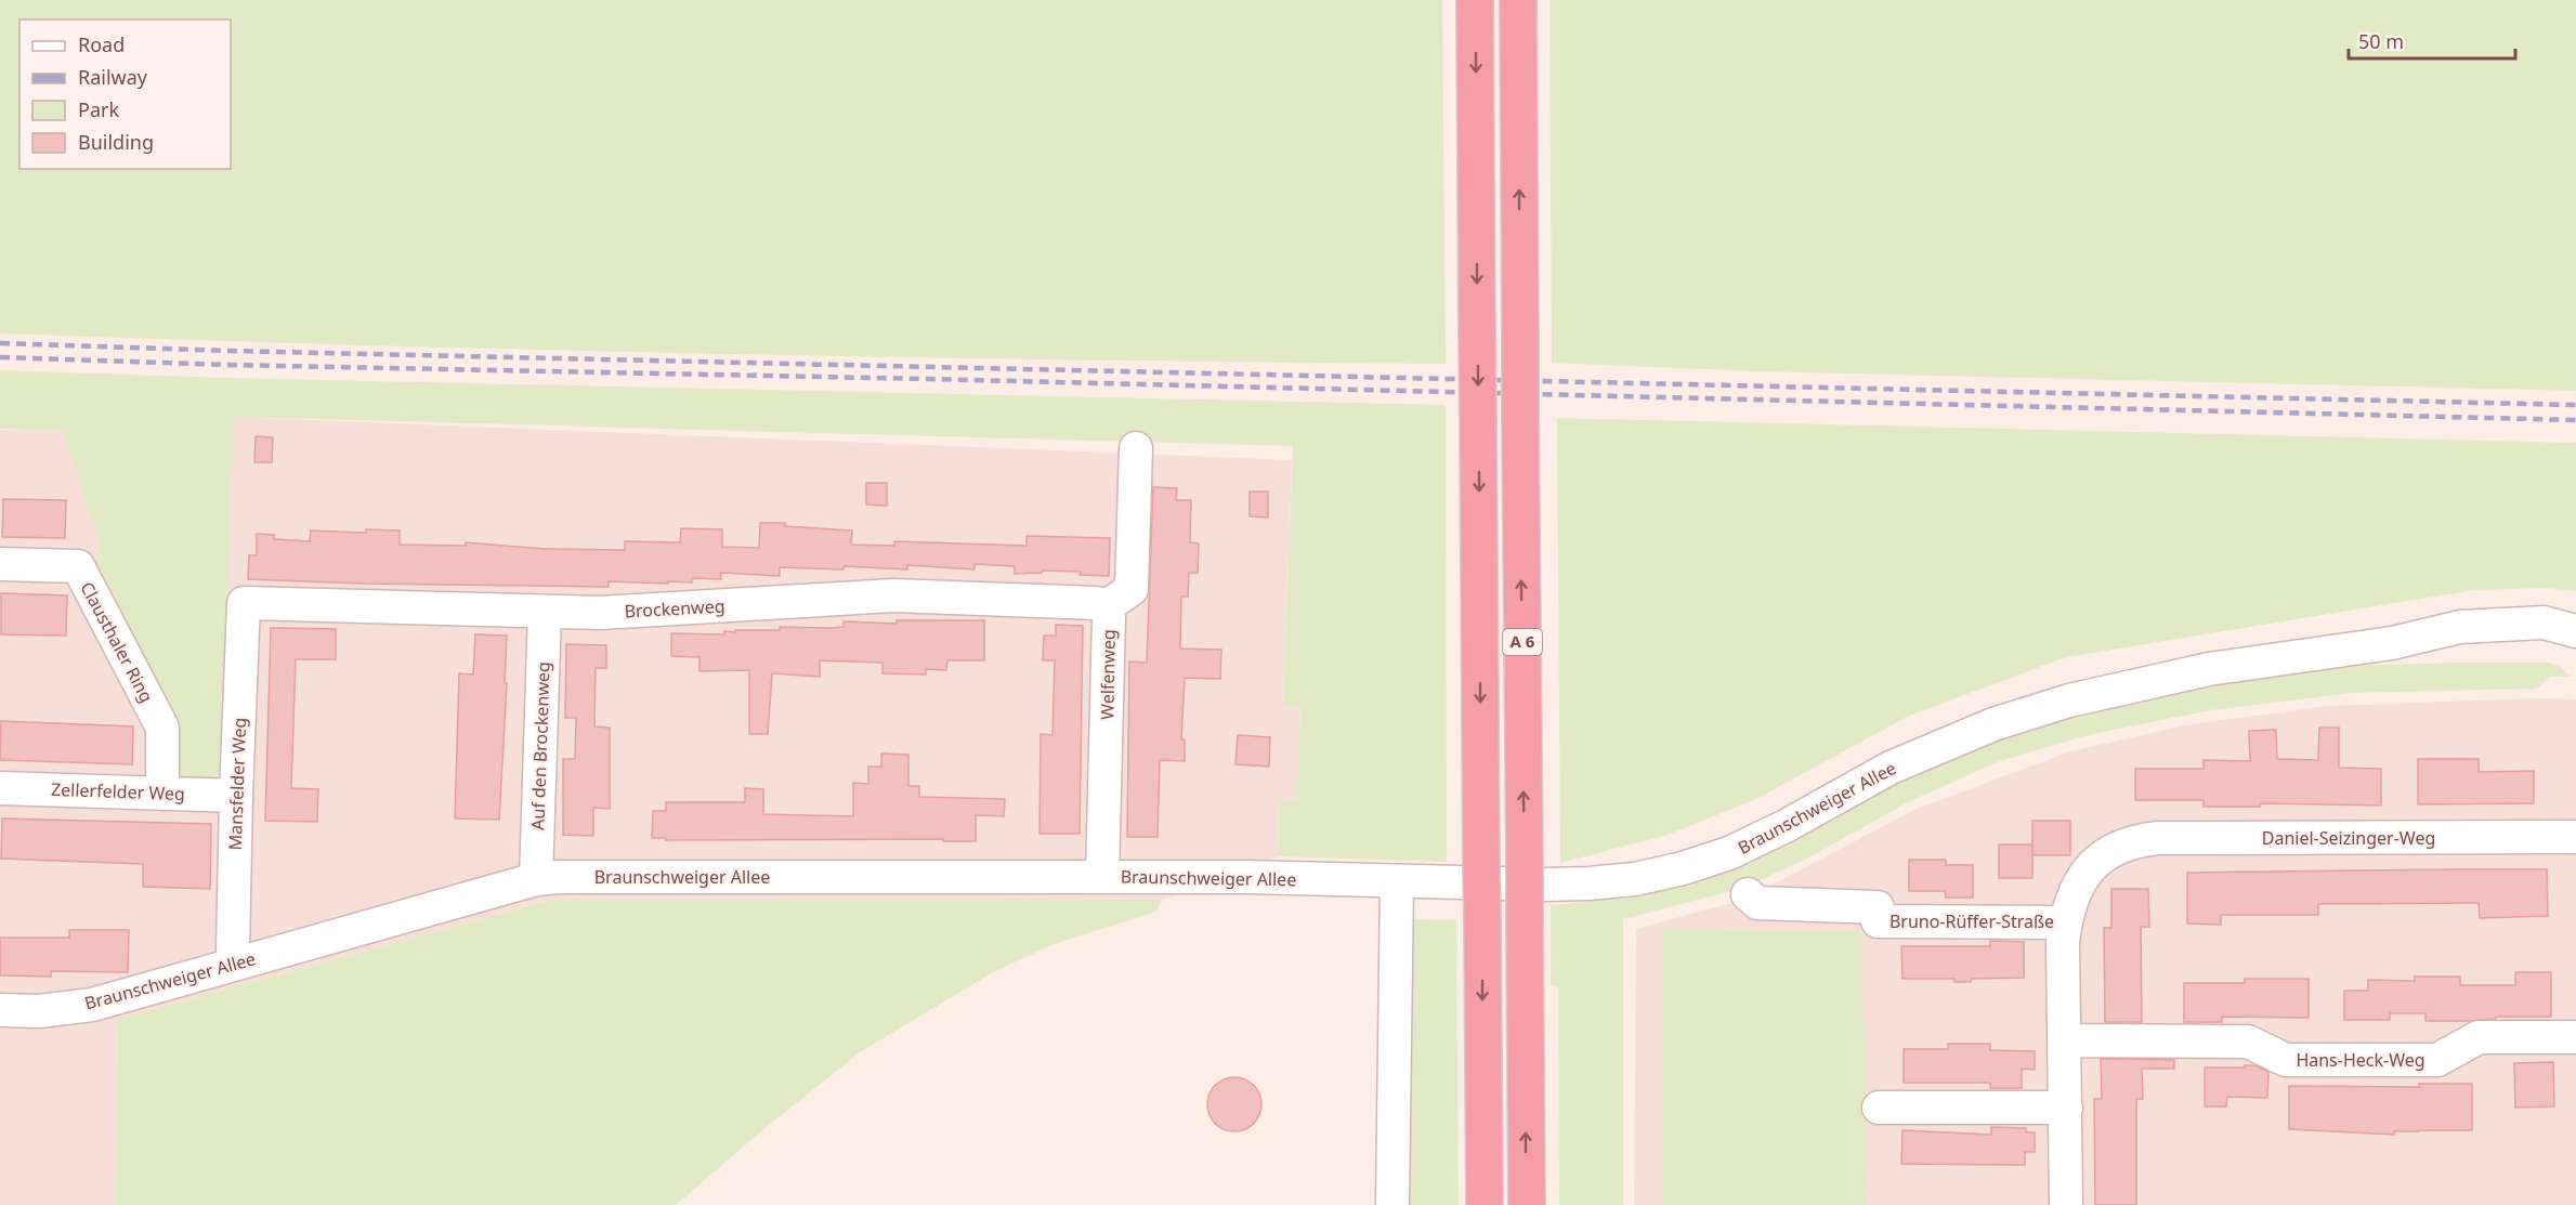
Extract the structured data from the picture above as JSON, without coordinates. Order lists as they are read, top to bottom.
{
  "streets": {
    "highway": ["A 6"],
    "street": [
      "Brockenweg",
      "Clausthaler Ring",
      "Welfenweg",
      "Auf den Brockenweg",
      "Mansfelder Weg",
      "Zellerfelder Weg",
      "Braunschweiger Allee",
      "Daniel-Seizinger-Weg",
      "Bruno-Rüffer-Straße",
      "Hans-Heck-Weg"
    ]
  },
  "crossings": [
    ["Brockenweg", "Welfenweg"],
    ["Brockenweg", "Auf den Brockenweg"],
    ["Brockenweg", "Mansfelder Weg"],
    ["Clausthaler Ring", "Zellerfelder Weg"],
    ["Welfenweg", "Braunschweiger Allee"],
    ["Auf den Brockenweg", "Braunschweiger Allee"],
    ["Mansfelder Weg", "Zellerfelder Weg"],
    ["Mansfelder Weg", "Braunschweiger Allee"],
    ["Daniel-Seizinger-Weg", "Bruno-Rüffer-Straße"],
    ["Bruno-Rüffer-Straße", "Hans-Heck-Weg"]
  ],
  "legend": [
    "Road",
    "Railway",
    "Park",
    "Building"
  ],
  "scale_bar": "50 m"
}
